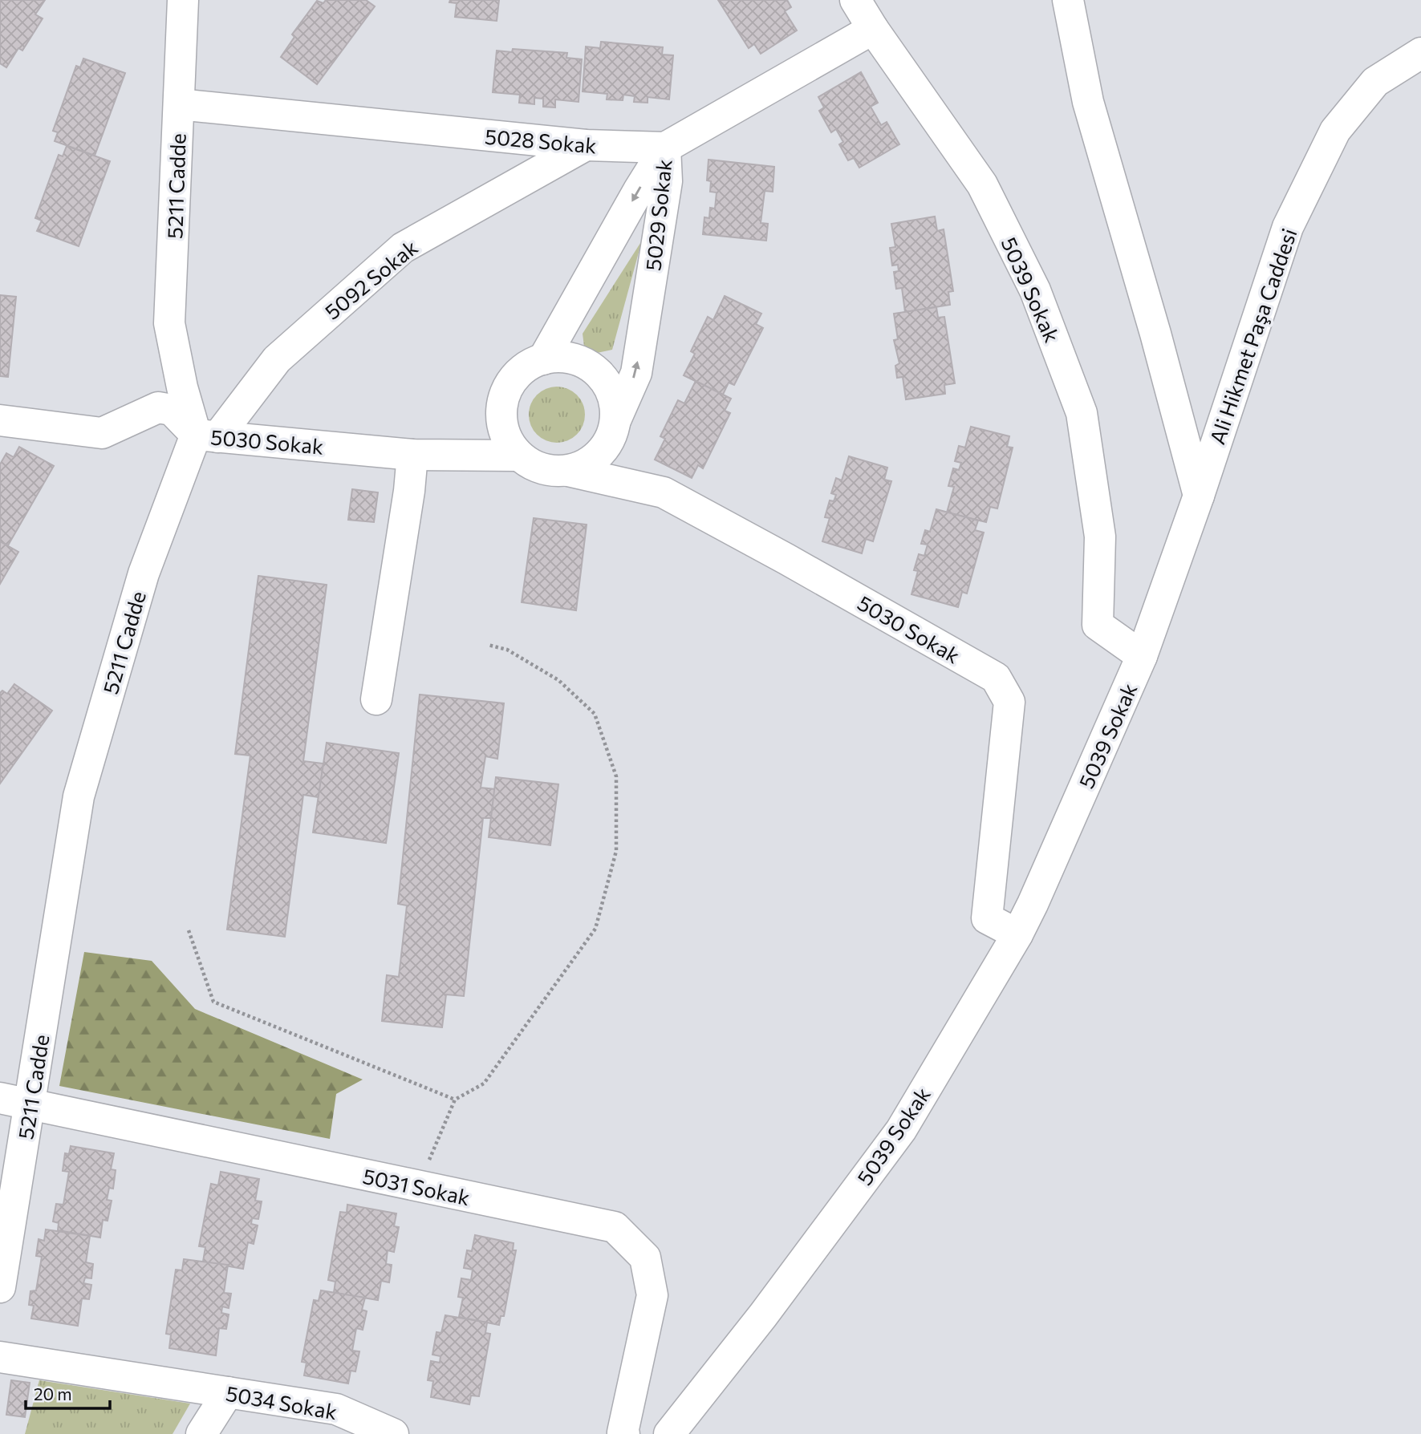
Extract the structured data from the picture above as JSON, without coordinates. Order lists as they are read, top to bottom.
{
  "streets": {
    "street": [
      "5028 Sokak",
      "5211 Cadde",
      "5029 Sokak",
      "5092 Sokak",
      "5039 Sokak",
      "Ali Hikmet Paşa Caddesi",
      "5030 Sokak",
      "5031 Sokak",
      "5034 Sokak"
    ]
  },
  "crossings": [
    ["5028 Sokak", "5211 Cadde"],
    ["5028 Sokak", "5029 Sokak"],
    ["5028 Sokak", "5092 Sokak"],
    ["5211 Cadde", "5092 Sokak"],
    ["5211 Cadde", "5030 Sokak"],
    ["5211 Cadde", "5031 Sokak"],
    ["5029 Sokak", "5030 Sokak"],
    ["5092 Sokak", "5030 Sokak"],
    ["5039 Sokak", "Ali Hikmet Paşa Caddesi"],
    ["5039 Sokak", "5030 Sokak"]
  ],
  "scale_bar": "20 m"
}
